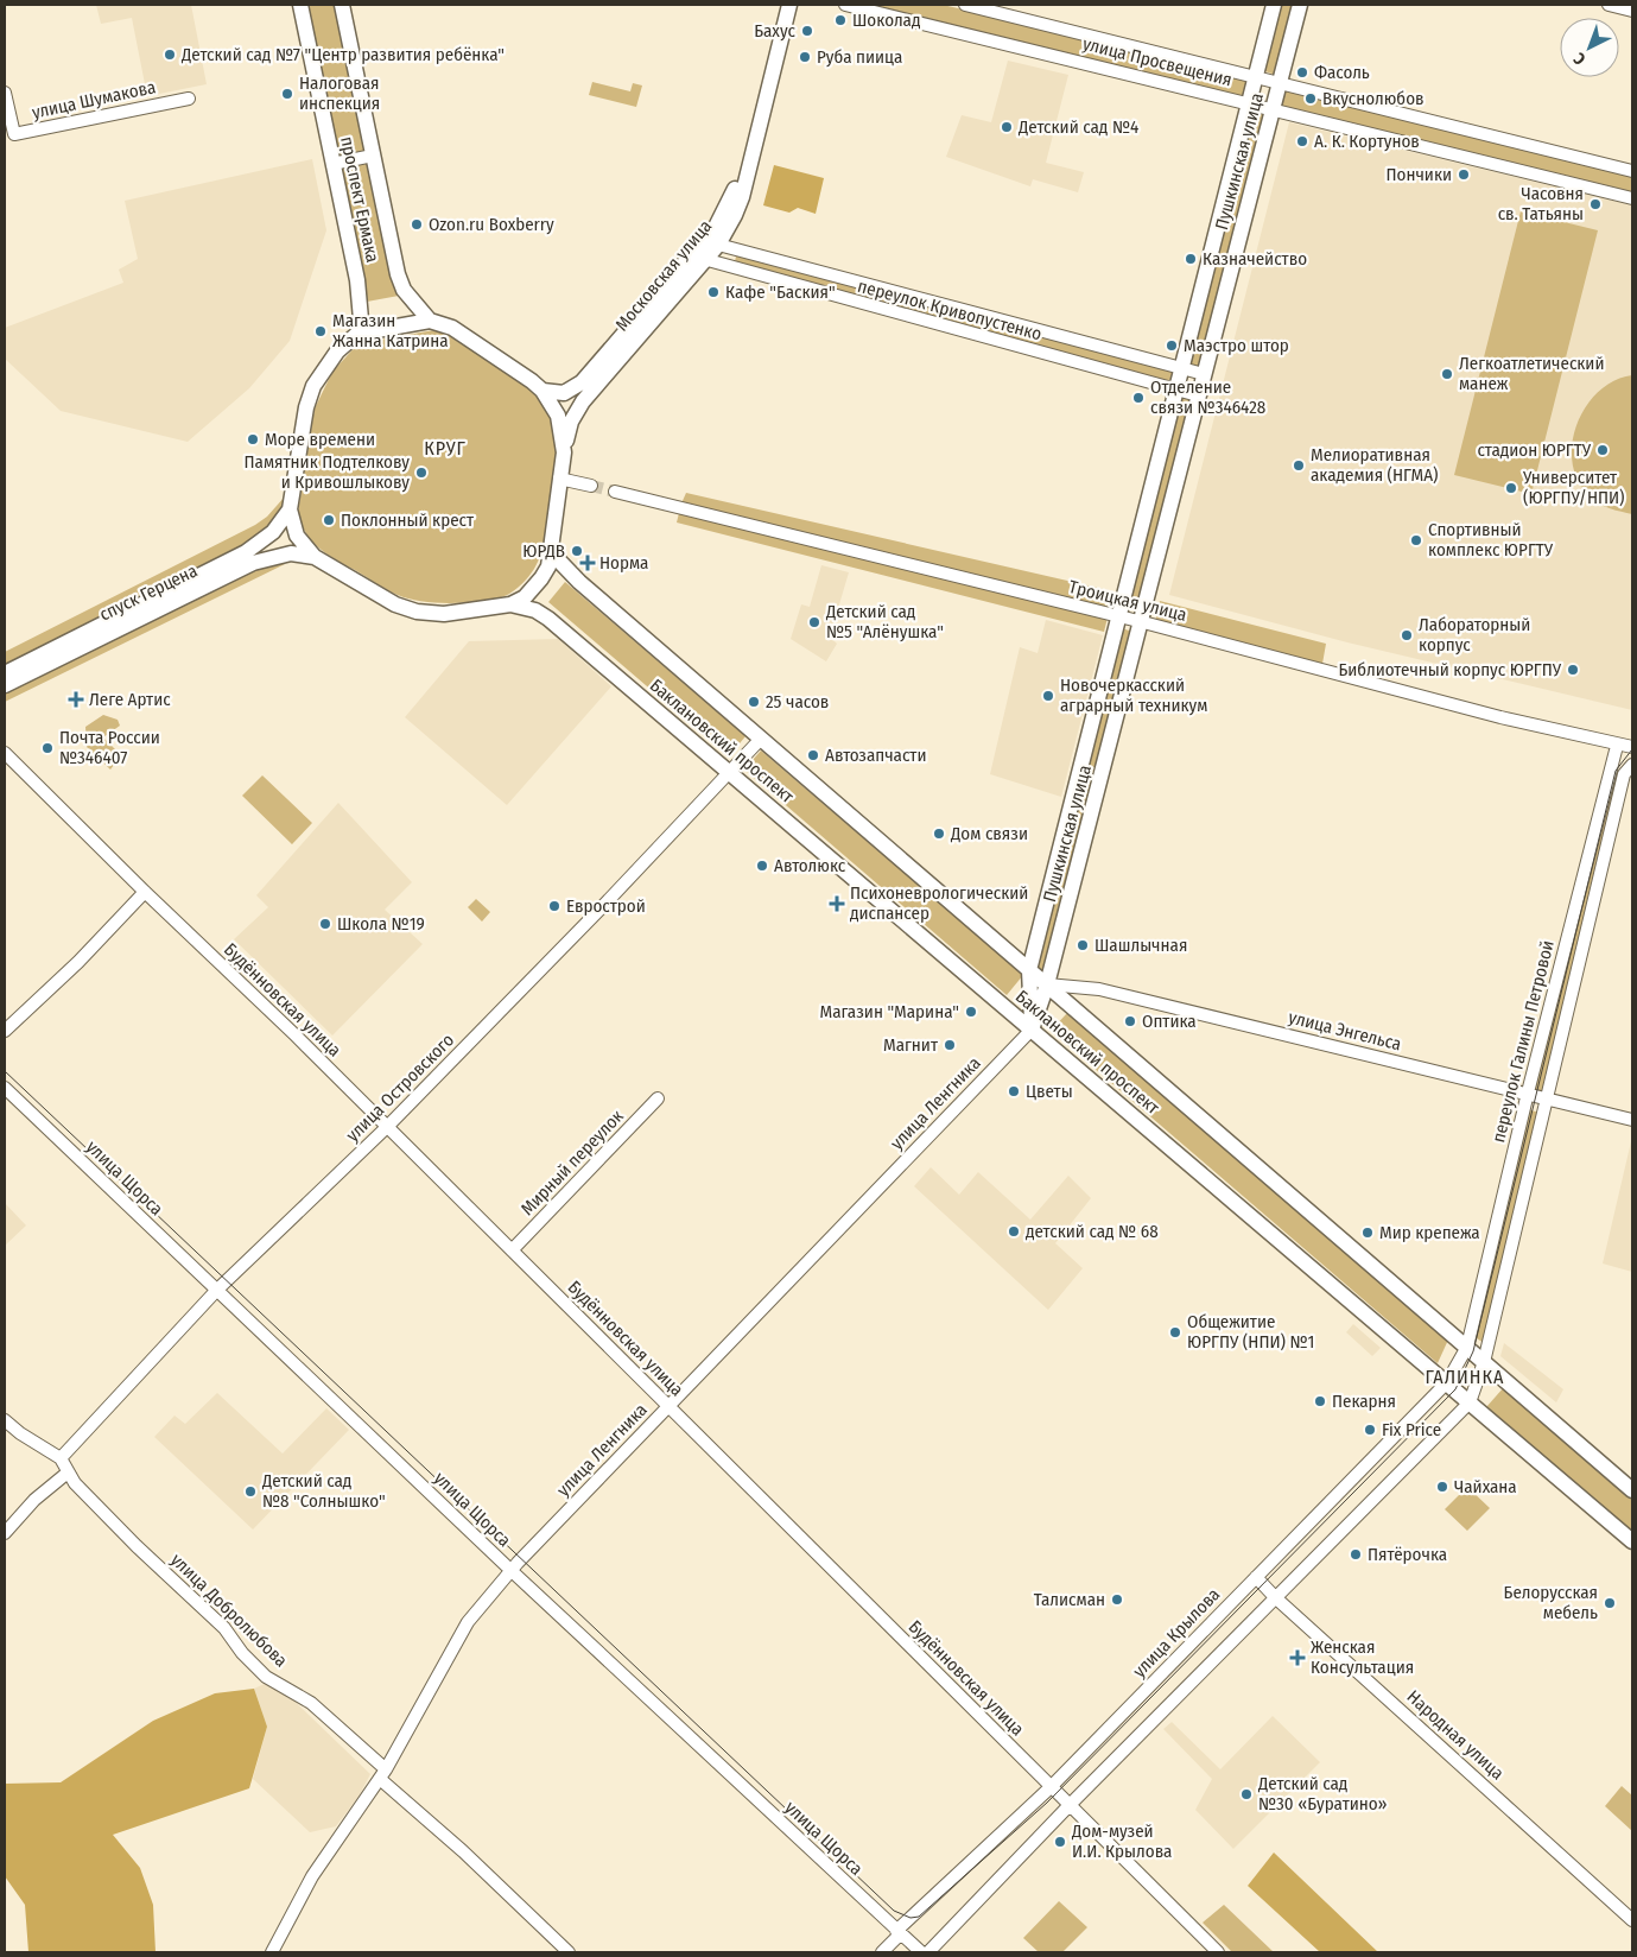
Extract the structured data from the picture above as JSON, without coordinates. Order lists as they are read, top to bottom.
{
  "streets": {
    "main road": [
      "Пушкинская улица",
      "проспект Ермака",
      "Московская улица",
      "спуск Герцена",
      "Баклановский проспект"
    ],
    "street": [
      "улица Просвещения",
      "улица Шумакова",
      "переулок Кривопустенко",
      "Троицкая улица",
      "Будённовская улица",
      "улица Энгельса",
      "переулок Галины Петровой",
      "улица Островского",
      "улица Ленгника",
      "Мирный переулок",
      "улица Щорса",
      "улица Добролюбова",
      "улица Крылова",
      "Народная улица"
    ]
  },
  "crossings": [
    ["улица Просвещения", "Пушкинская улица"],
    ["Пушкинская улица", "переулок Кривопустенко"],
    ["Пушкинская улица", "Троицкая улица"],
    ["Пушкинская улица", "Баклановский проспект"],
    ["Пушкинская улица", "улица Энгельса"],
    ["Пушкинская улица", "улица Ленгника"],
    ["Московская улица", "переулок Кривопустенко"],
    ["Московская улица", "Баклановский проспект"],
    ["Троицкая улица", "переулок Галины Петровой"],
    ["Баклановский проспект", "улица Энгельса"],
    ["Баклановский проспект", "переулок Галины Петровой"],
    ["Баклановский проспект", "улица Островского"],
    ["Баклановский проспект", "улица Ленгника"],
    ["Баклановский проспект", "улица Крылова"],
    ["Будённовская улица", "улица Островского"],
    ["Будённовская улица", "улица Ленгника"],
    ["Будённовская улица", "Мирный переулок"],
    ["Будённовская улица", "улица Крылова"],
    ["улица Энгельса", "переулок Галины Петровой"],
    ["переулок Галины Петровой", "улица Крылова"],
    ["улица Островского", "улица Щорса"],
    ["улица Островского", "улица Добролюбова"],
    ["улица Ленгника", "улица Щорса"],
    ["улица Ленгника", "улица Добролюбова"],
    ["улица Щорса", "улица Крылова"],
    ["улица Крылова", "Народная улица"]
  ],
  "districts": ["КРУГ", "ГАЛИНКА"],
  "places": {
    "other": [
      "Шоколад",
      "Бахус",
      "Детский сад №7 \"Центр развития ребёнка\"",
      "Руба пиица",
      "Фасоль",
      "Налоговая инспекция",
      "Вкуснолюбов",
      "Детский сад №4",
      "А. К. Кортунов",
      "Пончики",
      "Часовня св. Татьяны",
      "Ozon.ru Boxberry",
      "Казначейство",
      "Кафе \"Баския\"",
      "Магазин Жанна Катрина",
      "Маэстро штор",
      "Легкоатлетический манеж",
      "Отделение связи №346428",
      "Море времени",
      "стадион ЮРГТУ",
      "Мелиоративная академия (НГМА)",
      "Памятник Подтелкову и Кривошлыкову",
      "Университет (ЮРГПУ/НПИ)",
      "Поклонный крест",
      "Спортивный комплекс ЮРГТУ",
      "ЮРДВ",
      "Детский сад №5 \"Алёнушка\"",
      "Лабораторный корпус",
      "Библиотечный корпус ЮРГПУ",
      "Новочеркасский аграрный техникум",
      "25 часов",
      "Почта России №346407",
      "Автозапчасти",
      "Дом связи",
      "Автолюкс",
      "Еврострой",
      "Школа №19",
      "Шашлычная",
      "Магазин \"Марина\"",
      "Оптика",
      "Магнит",
      "Цветы",
      "детский сад № 68",
      "Мир крепежа",
      "Общежитие ЮРГПУ (НПИ) №1",
      "Пекарня",
      "Fix Price",
      "Чайхана",
      "Детский сад №8 \"Солнышко\"",
      "Пятёрочка",
      "Талисман",
      "Белорусская мебель",
      "Детский сад №30 «Буратино»",
      "Дом-музей И.И. Крылова"
    ],
    "health": [
      "Норма",
      "Леге Артис",
      "Психоневрологический диспансер",
      "Женская Консультация"
    ]
  },
  "north": "bottom left"
}
